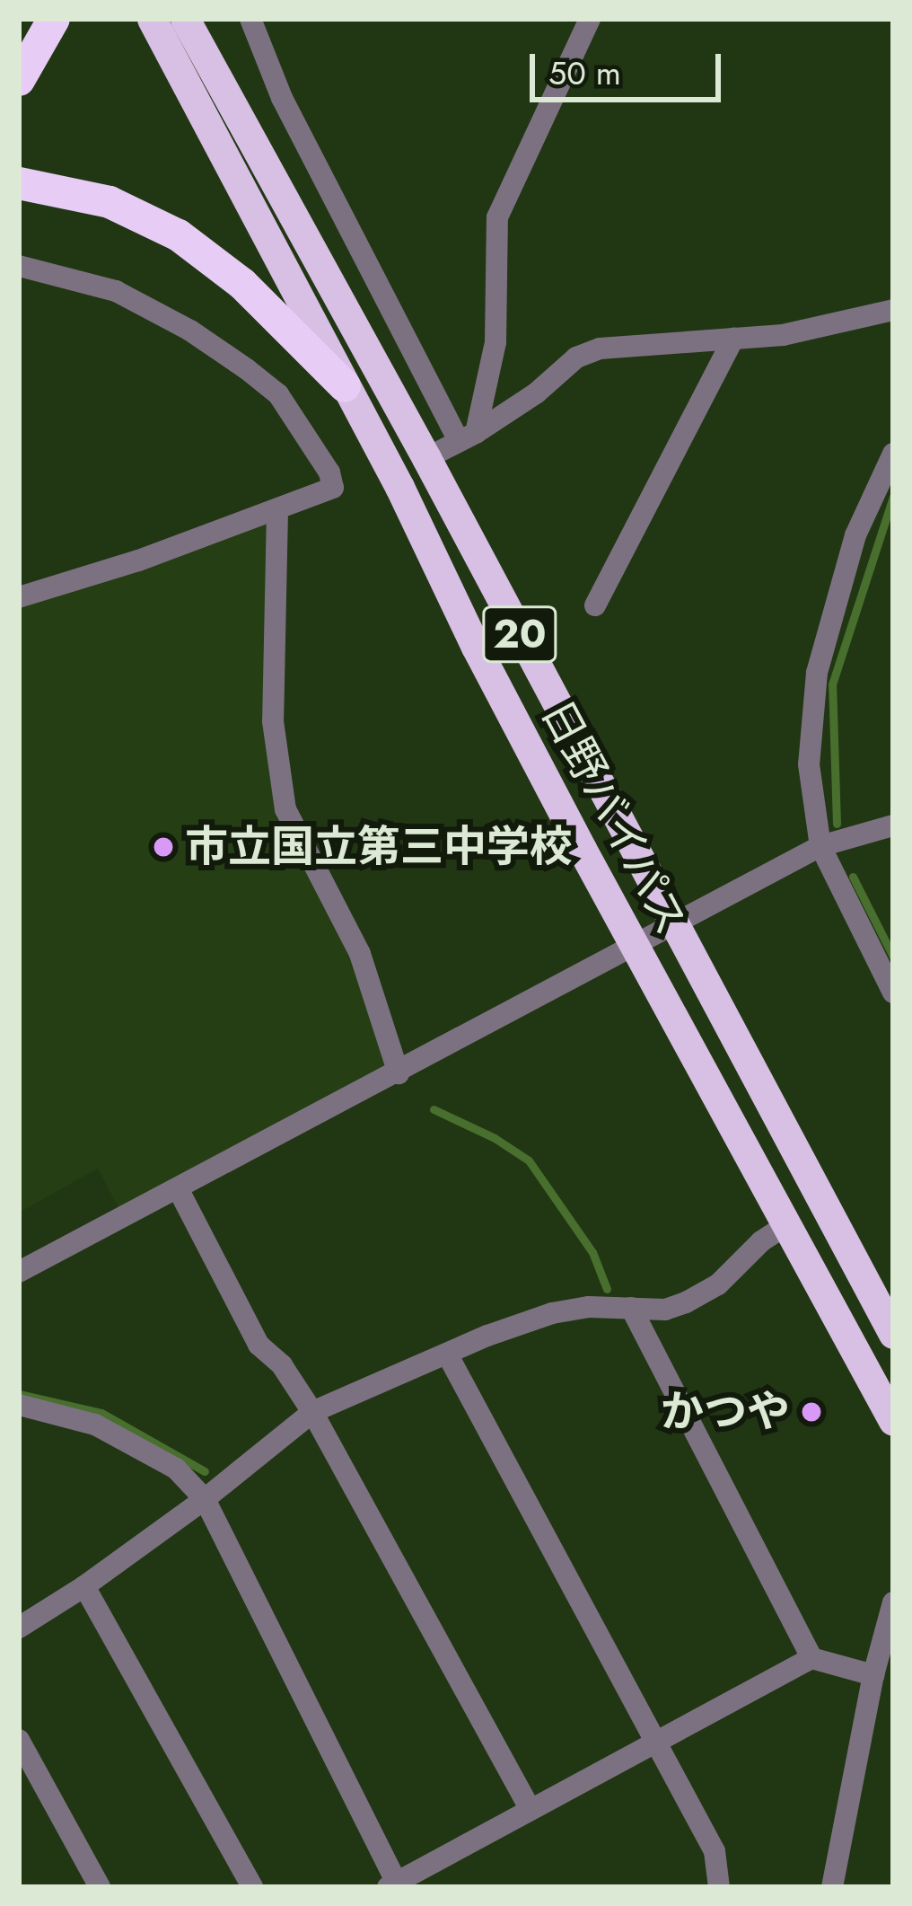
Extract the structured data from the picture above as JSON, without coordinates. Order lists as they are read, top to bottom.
{
  "streets": {
    "highway": ["20", "日野バイパス"]
  },
  "places": ["市立国立第三中学校", "かつや"],
  "scale_bar": "50 m"
}
